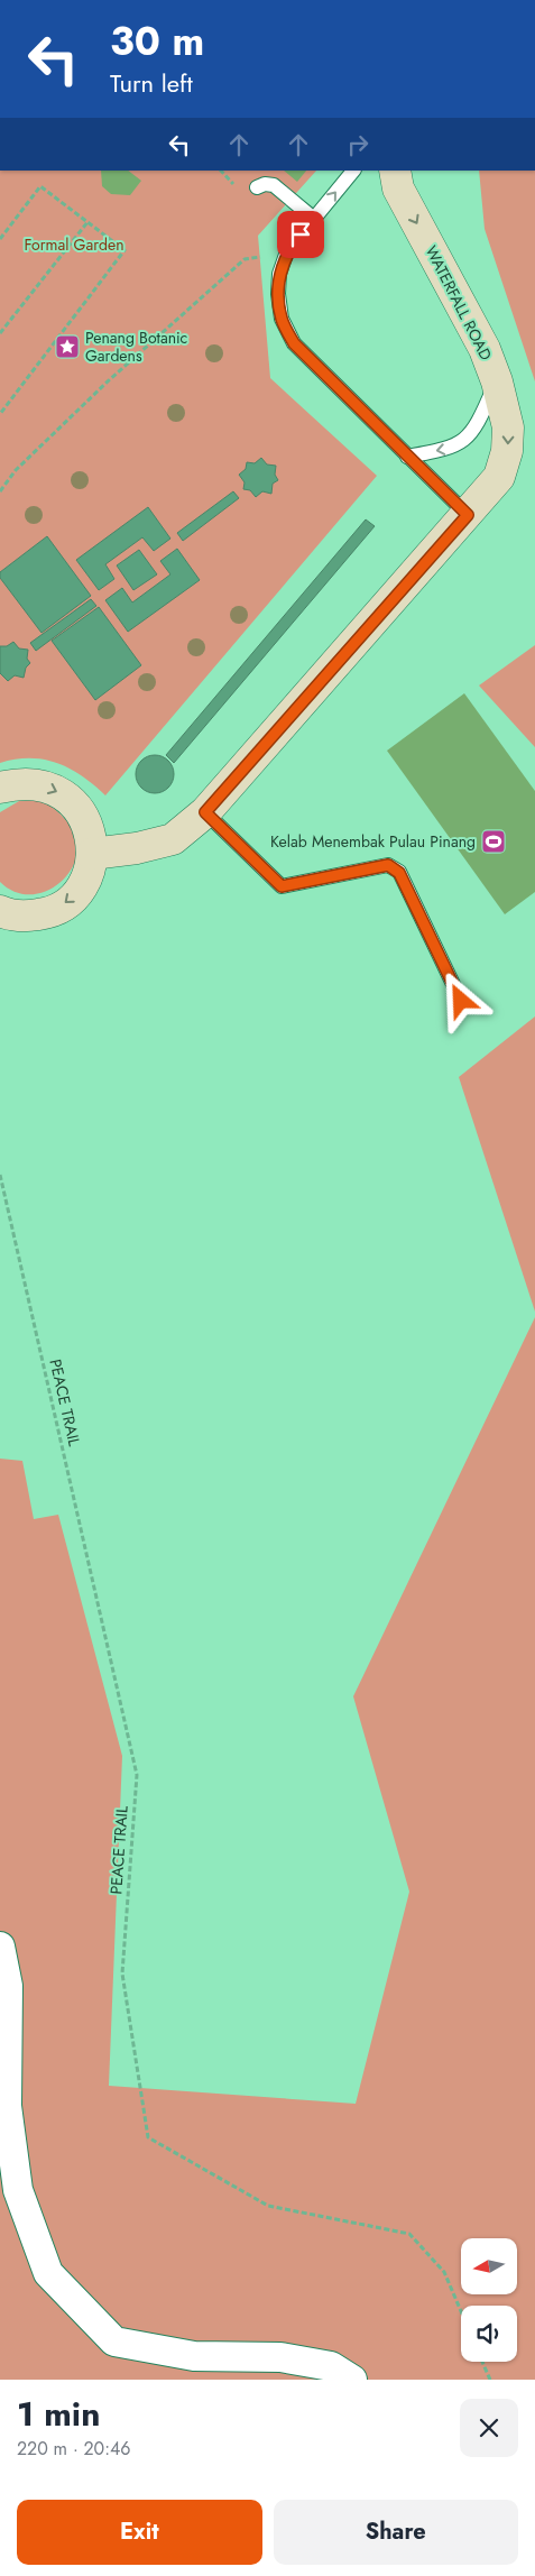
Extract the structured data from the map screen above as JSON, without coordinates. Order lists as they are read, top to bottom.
{
  "streets": {
    "street": ["WATERFALL ROAD"],
    "path": ["PEACE TRAIL"]
  },
  "one_way": ["WATERFALL ROAD"],
  "parks": ["Formal Garden"],
  "places": {
    "place": ["Penang Botanic Gardens"],
    "sports": ["Kelab Menembak Pulau Pinang"]
  },
  "north": "left",
  "page": {
    "turn": ["30 m", "Turn left"],
    "heading": ["1 min", "220 m · 20:46"],
    "buttons": ["Exit", "Share"]
  }
}
